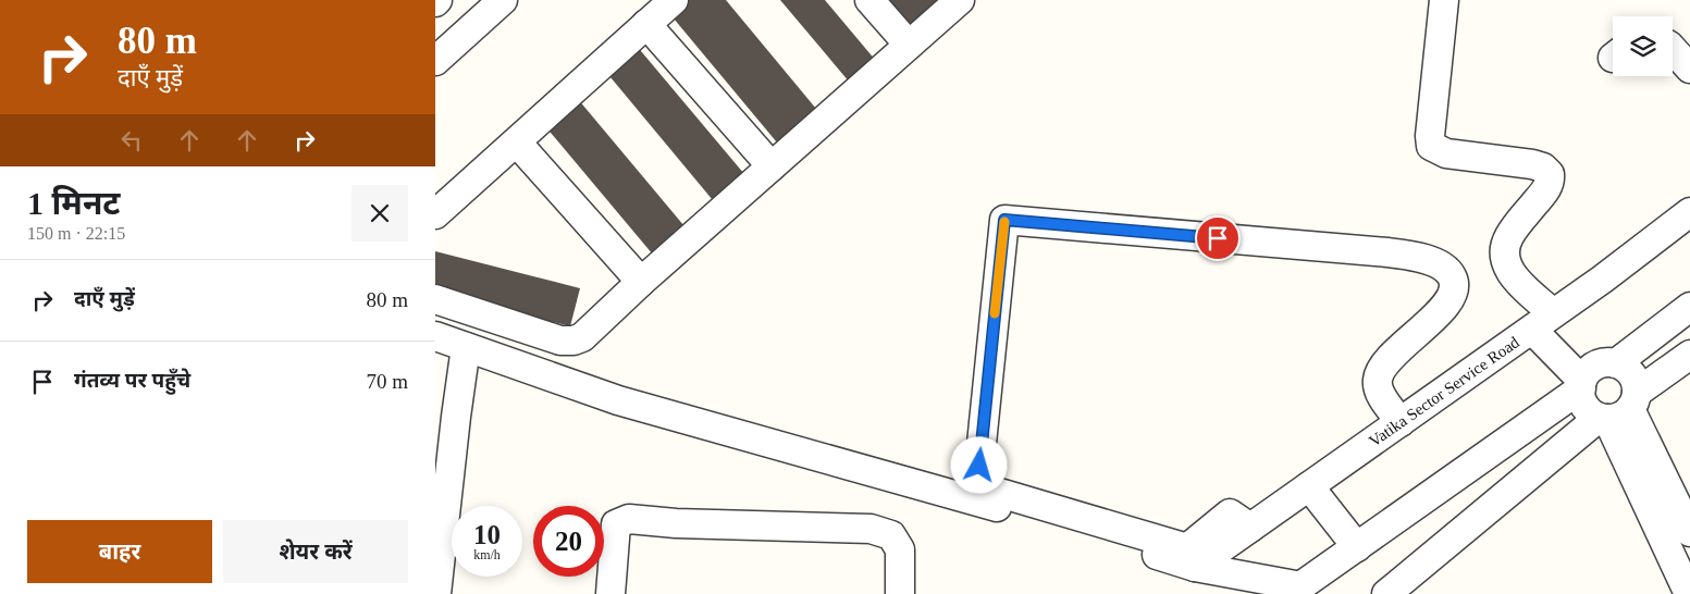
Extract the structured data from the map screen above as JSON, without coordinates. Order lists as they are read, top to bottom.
{
  "streets": {
    "street": ["Vatika Sector Service Road"]
  },
  "page": {
    "turn": ["80 m", "दाएँ मुड़ें"],
    "heading": ["1 मिनट", "150 m · 22:15"],
    "list": [
      {
        "name": "दाएँ मुड़ें",
        "value": "80 m"
      },
      {
        "name": "गंतव्य पर पहुँचे",
        "value": "70 m"
      }
    ],
    "speed": "10 km/h",
    "limit": "20",
    "buttons": ["बाहर", "शेयर करें"]
  }
}
